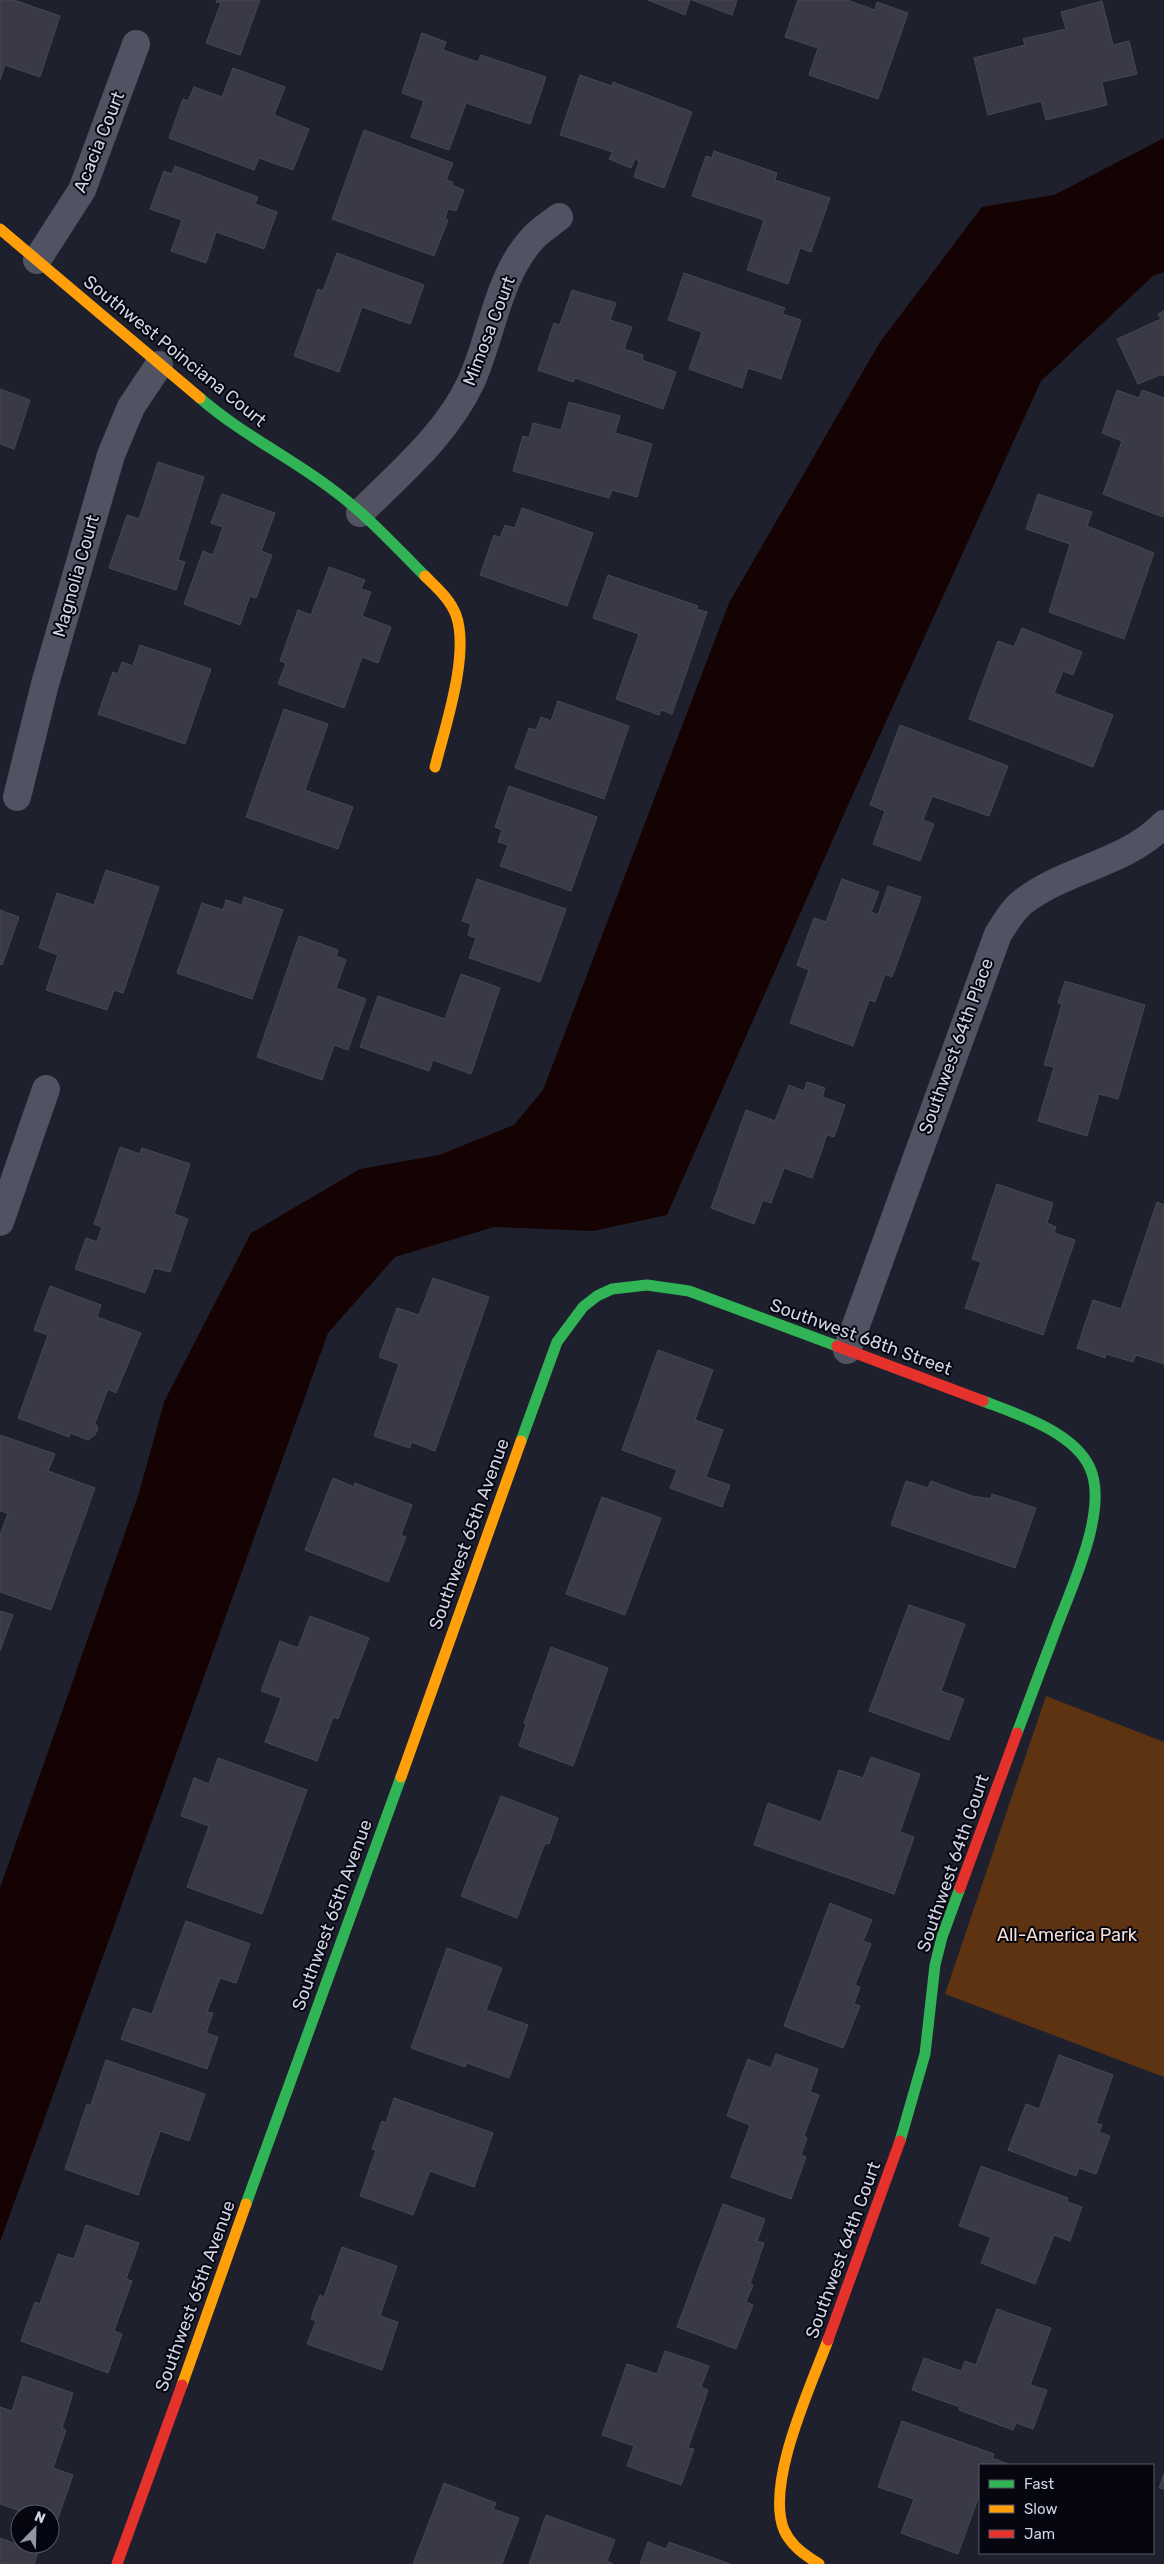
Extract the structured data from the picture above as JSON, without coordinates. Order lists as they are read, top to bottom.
{
  "streets": {
    "street": [
      "Acacia Court",
      "Mimosa Court",
      "Southwest Poinciana Court",
      "Magnolia Court",
      "Southwest 64th Place",
      "Southwest 68th Street",
      "Southwest 65th Avenue",
      "Southwest 64th Court"
    ]
  },
  "crossings": [
    ["Acacia Court", "Southwest Poinciana Court"],
    ["Mimosa Court", "Southwest Poinciana Court"],
    ["Southwest Poinciana Court", "Magnolia Court"],
    ["Southwest 64th Place", "Southwest 68th Street"],
    ["Southwest 68th Street", "Southwest 65th Avenue"],
    ["Southwest 68th Street", "Southwest 64th Court"]
  ],
  "parks": ["All-America Park"],
  "legend": ["Fast", "Slow", "Jam"],
  "north": "top right"
}
